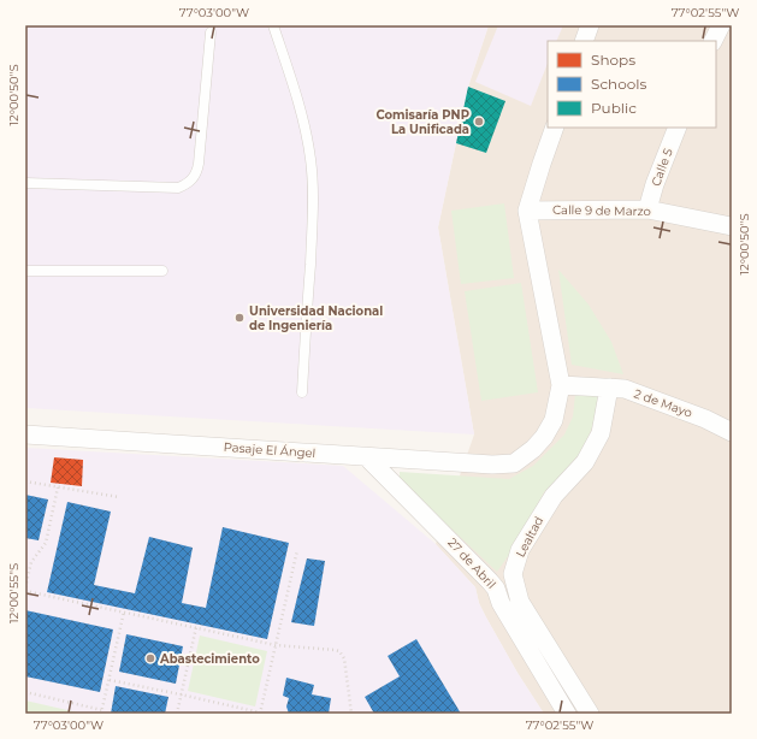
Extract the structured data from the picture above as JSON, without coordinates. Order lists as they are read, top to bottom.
{
  "streets": {
    "street": [
      "Calle 5",
      "Calle 9 de Marzo",
      "2 de Mayo",
      "Pasaje El Ángel",
      "Lealtad",
      "27 de Abril"
    ]
  },
  "crossings": [
    ["Calle 5", "Calle 9 de Marzo"],
    ["2 de Mayo", "Pasaje El Ángel"],
    ["2 de Mayo", "Lealtad"],
    ["Pasaje El Ángel", "27 de Abril"]
  ],
  "places": ["Comisaría PNP La Unificada", "Universidad Nacional de Ingeniería", "Abastecimiento"],
  "legend": ["Shops", "Schools", "Public"],
  "coordinates": [
    "77°03'00\"W",
    "77°02'55\"W",
    "12°00'50\"S",
    "12°00'55\"S"
  ]
}
